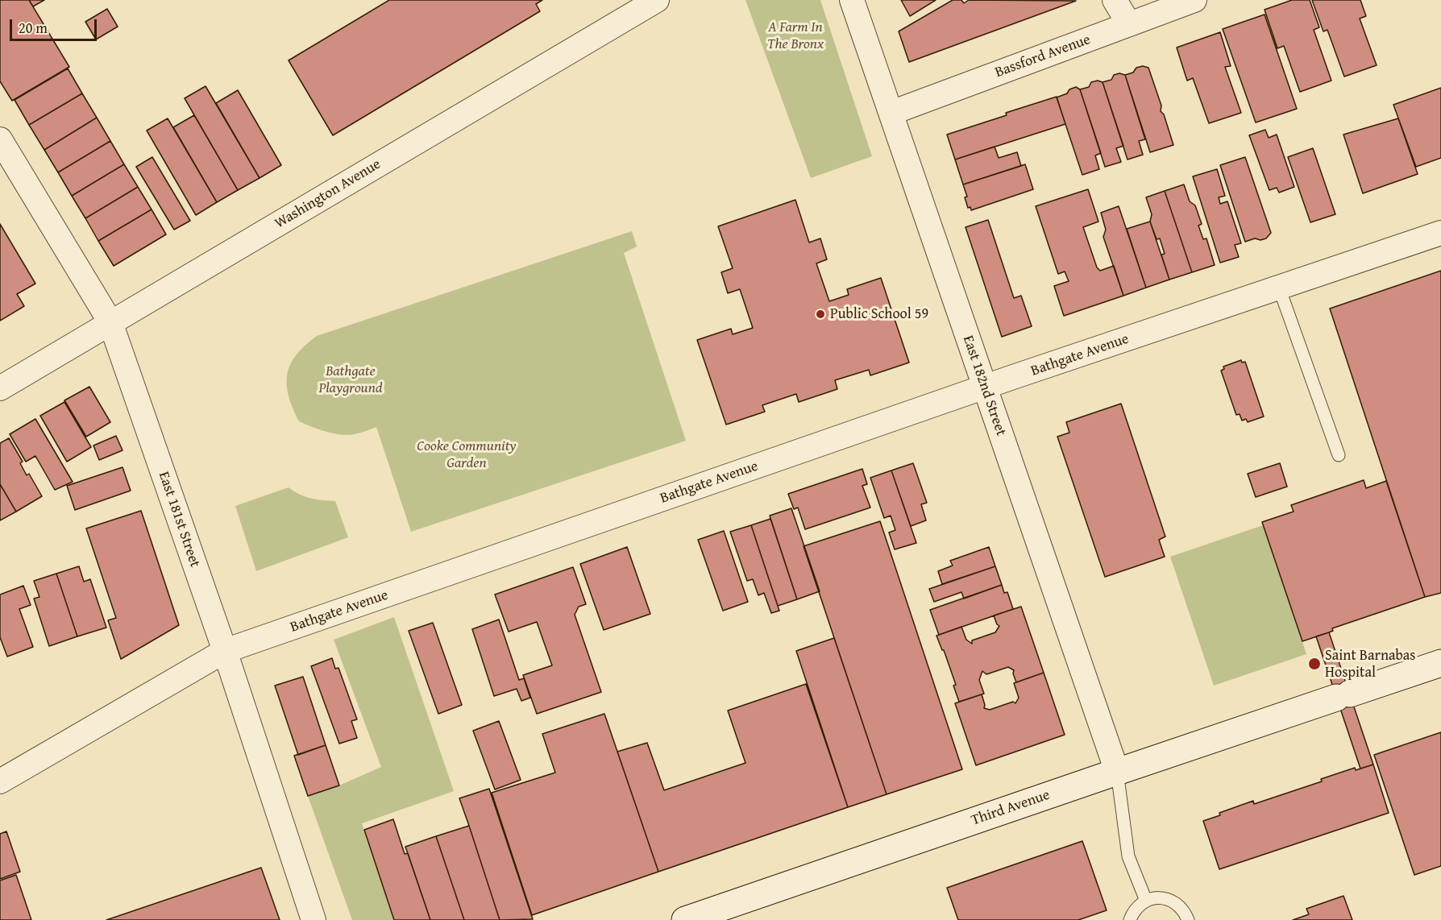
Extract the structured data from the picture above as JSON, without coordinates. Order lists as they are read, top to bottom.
{
  "streets": {
    "main road": ["Third Avenue"],
    "street": [
      "Bassford Avenue",
      "Washington Avenue",
      "Bathgate Avenue",
      "East 182nd Street",
      "East 181st Street"
    ]
  },
  "crossings": [
    ["Bassford Avenue", "East 182nd Street"],
    ["Washington Avenue", "East 181st Street"],
    ["Bathgate Avenue", "East 182nd Street"],
    ["Bathgate Avenue", "East 181st Street"],
    ["East 182nd Street", "Third Avenue"]
  ],
  "parks": ["A Farm In The Bronx", "Bathgate Playground", "Cooke Community Garden"],
  "places": ["Public School 59", "Saint Barnabas Hospital"],
  "scale_bar": "20 m"
}
